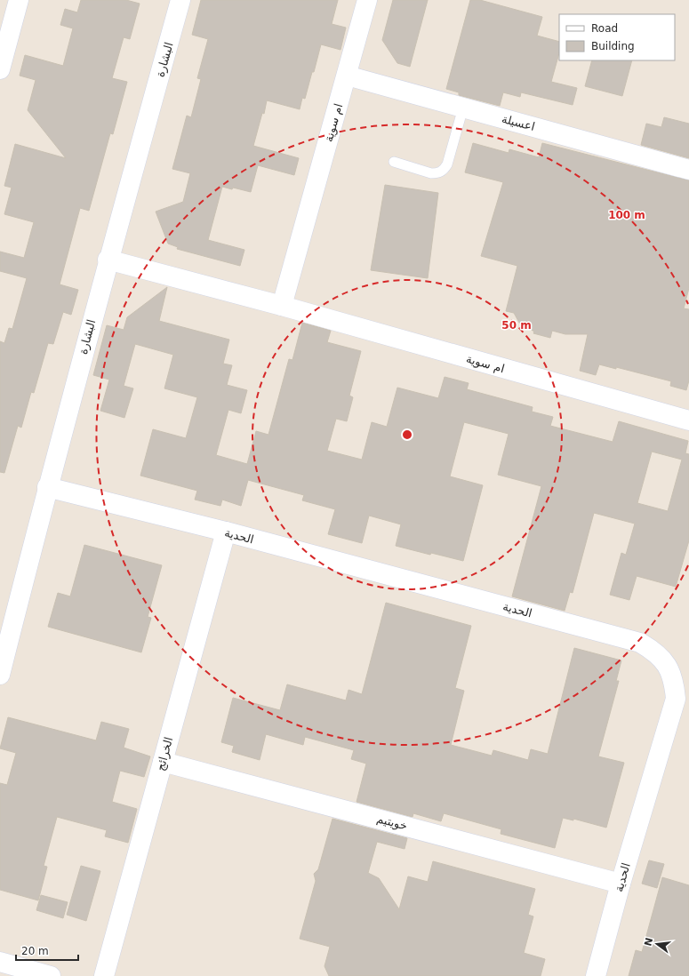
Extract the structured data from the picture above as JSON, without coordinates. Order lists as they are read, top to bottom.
{
  "streets": {
    "street": [
      "البشارة",
      "ام سوية",
      "اعسيلة",
      "الحدية",
      "الخرائج",
      "خويتيم"
    ]
  },
  "crossings": [
    ["البشارة", "ام سوية"],
    ["البشارة", "الحدية"],
    ["ام سوية", "اعسيلة"],
    ["الحدية", "الخرائج"],
    ["الحدية", "خويتيم"],
    ["الخرائج", "خويتيم"]
  ],
  "legend": ["Road", "Building"],
  "scale_bar": "20 m",
  "north": "left",
  "rings": ["100 m", "50 m"]
}
